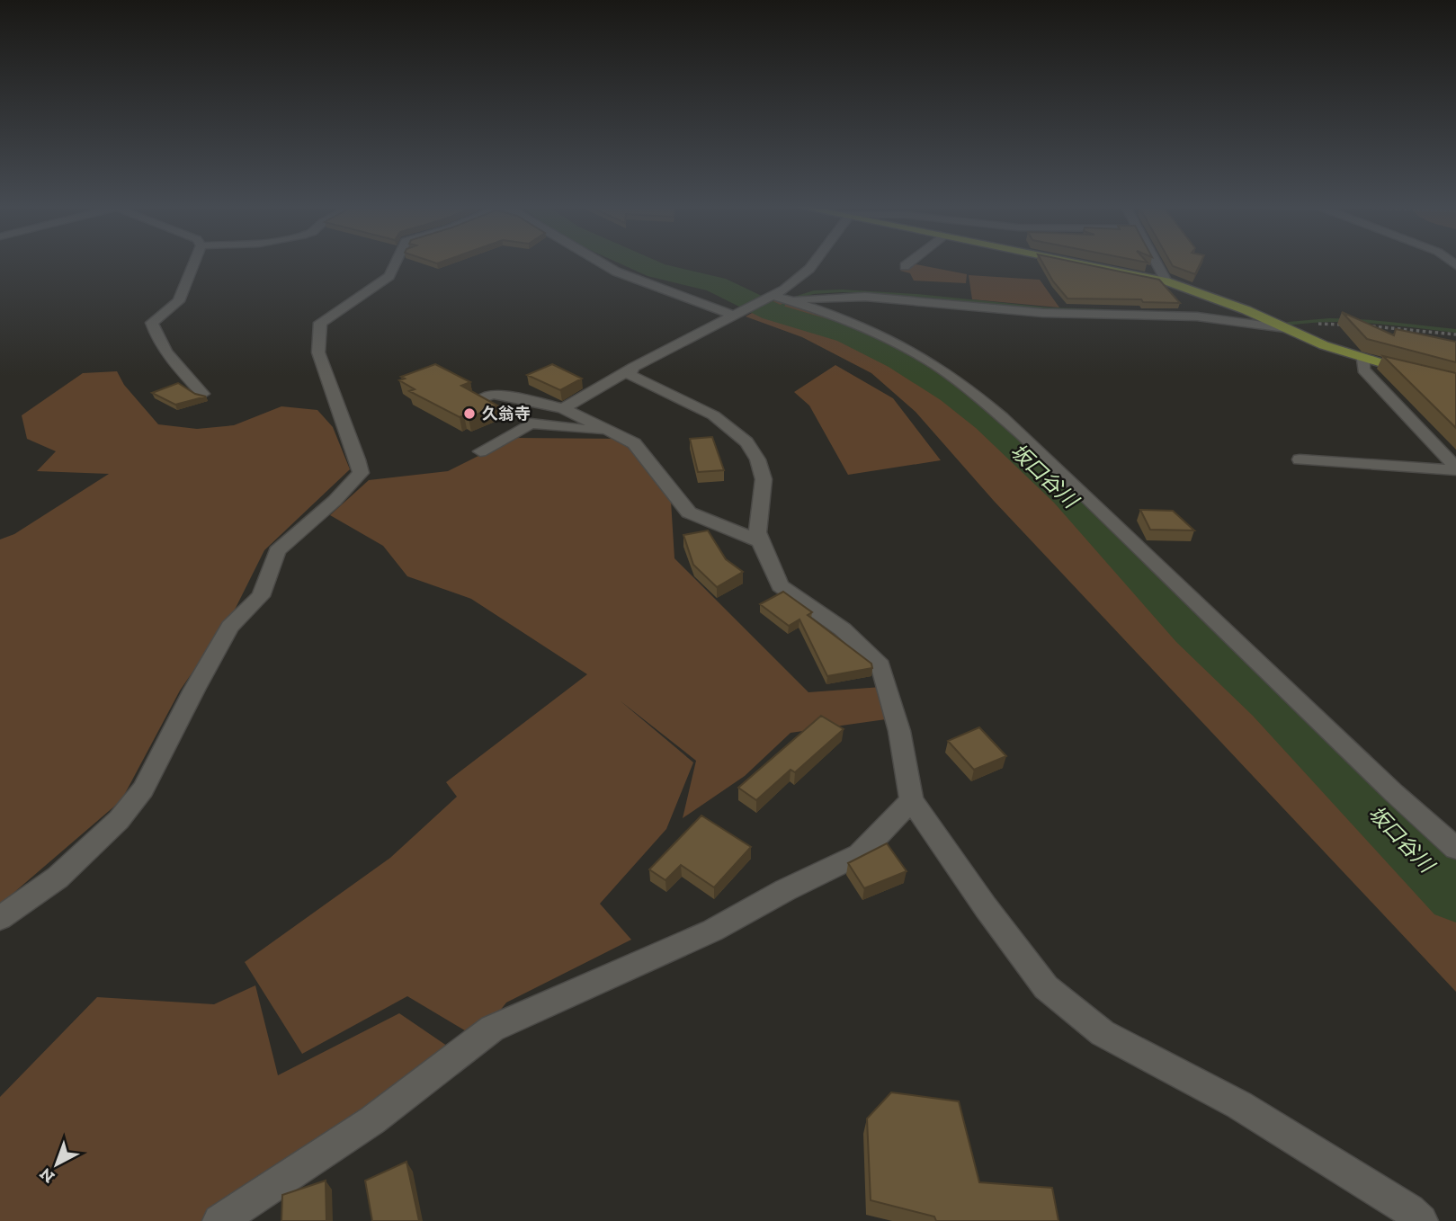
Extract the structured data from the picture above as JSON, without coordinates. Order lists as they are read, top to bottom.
{
  "water": ["坂口谷川"],
  "places": ["久翁寺"],
  "north": "bottom left"
}
